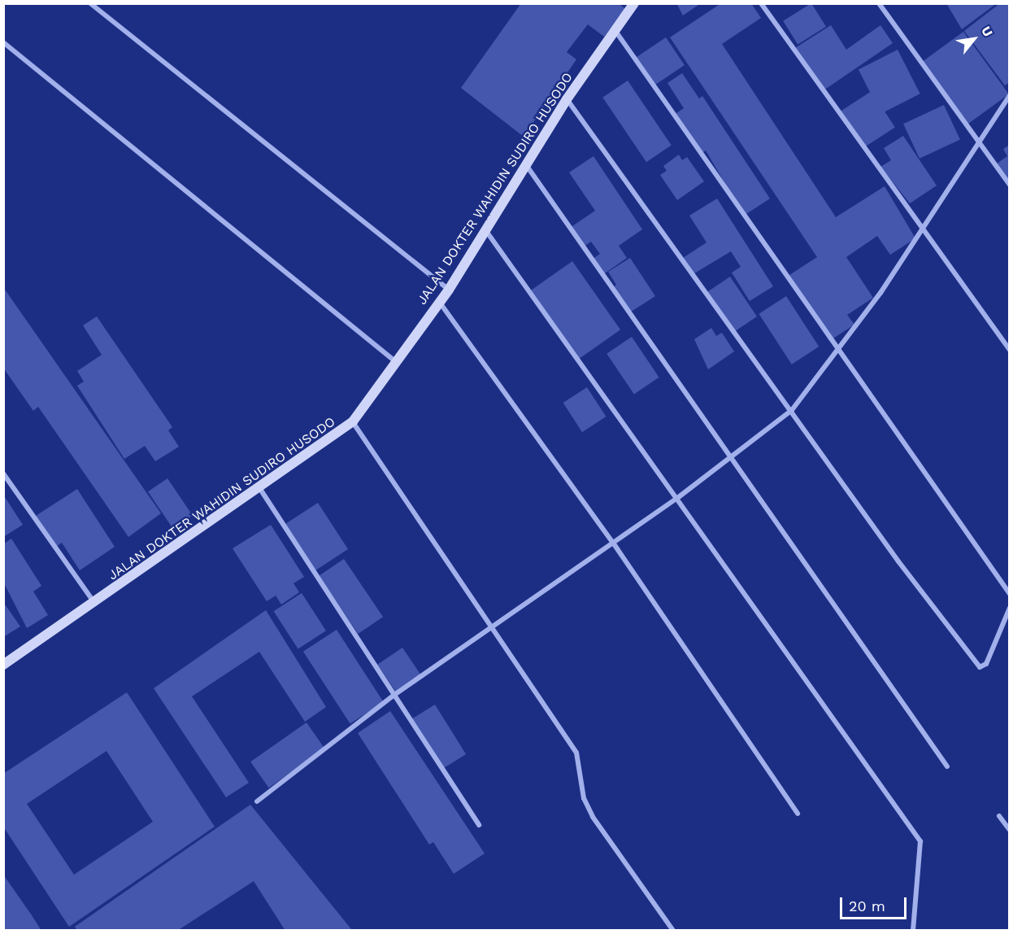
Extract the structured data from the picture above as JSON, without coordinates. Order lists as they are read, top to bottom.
{
  "streets": {
    "main road": ["JALAN DOKTER WAHIDIN SUDIRO HUSODO"]
  },
  "scale_bar": "20 m",
  "north": "top right"
}
